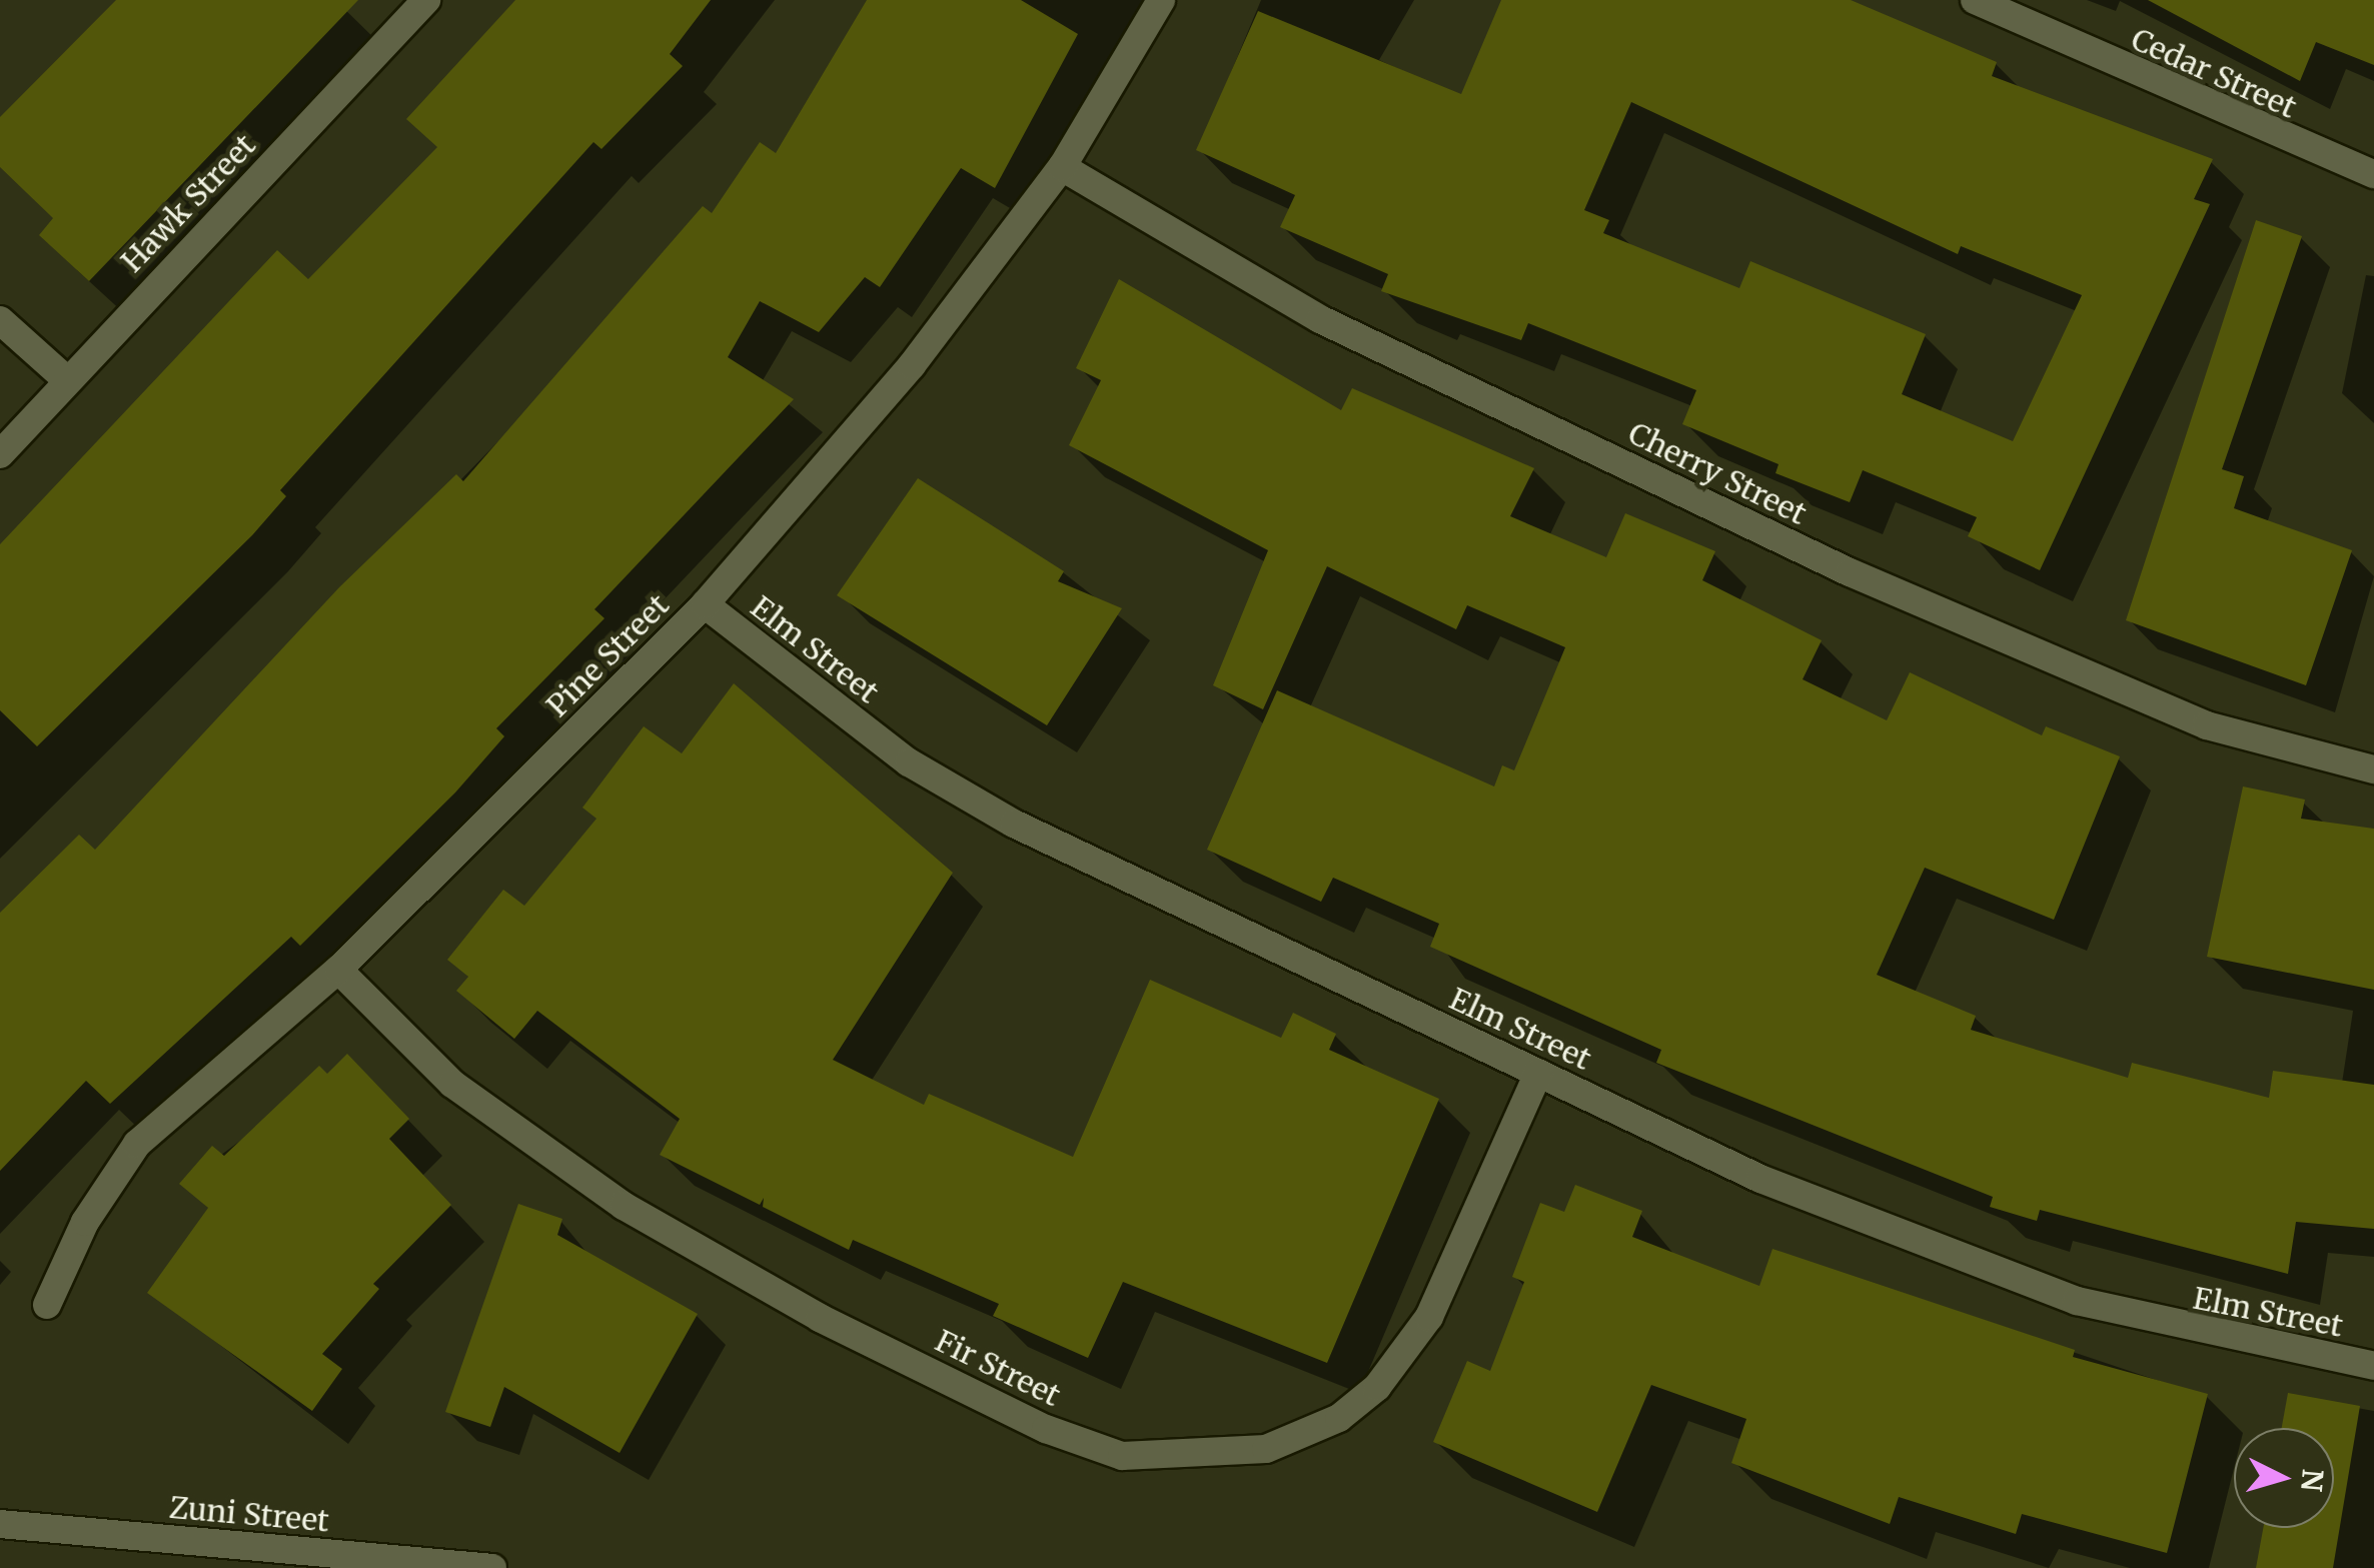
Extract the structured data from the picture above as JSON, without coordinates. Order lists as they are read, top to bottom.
{
  "streets": {
    "street": [
      "Cedar Street",
      "Hawk Street",
      "Cherry Street",
      "Elm Street",
      "Pine Street",
      "Fir Street",
      "Zuni Street"
    ]
  },
  "crossings": [
    ["Cherry Street", "Pine Street"],
    ["Elm Street", "Pine Street"],
    ["Elm Street", "Fir Street"],
    ["Pine Street", "Fir Street"]
  ],
  "north": "right"
}
